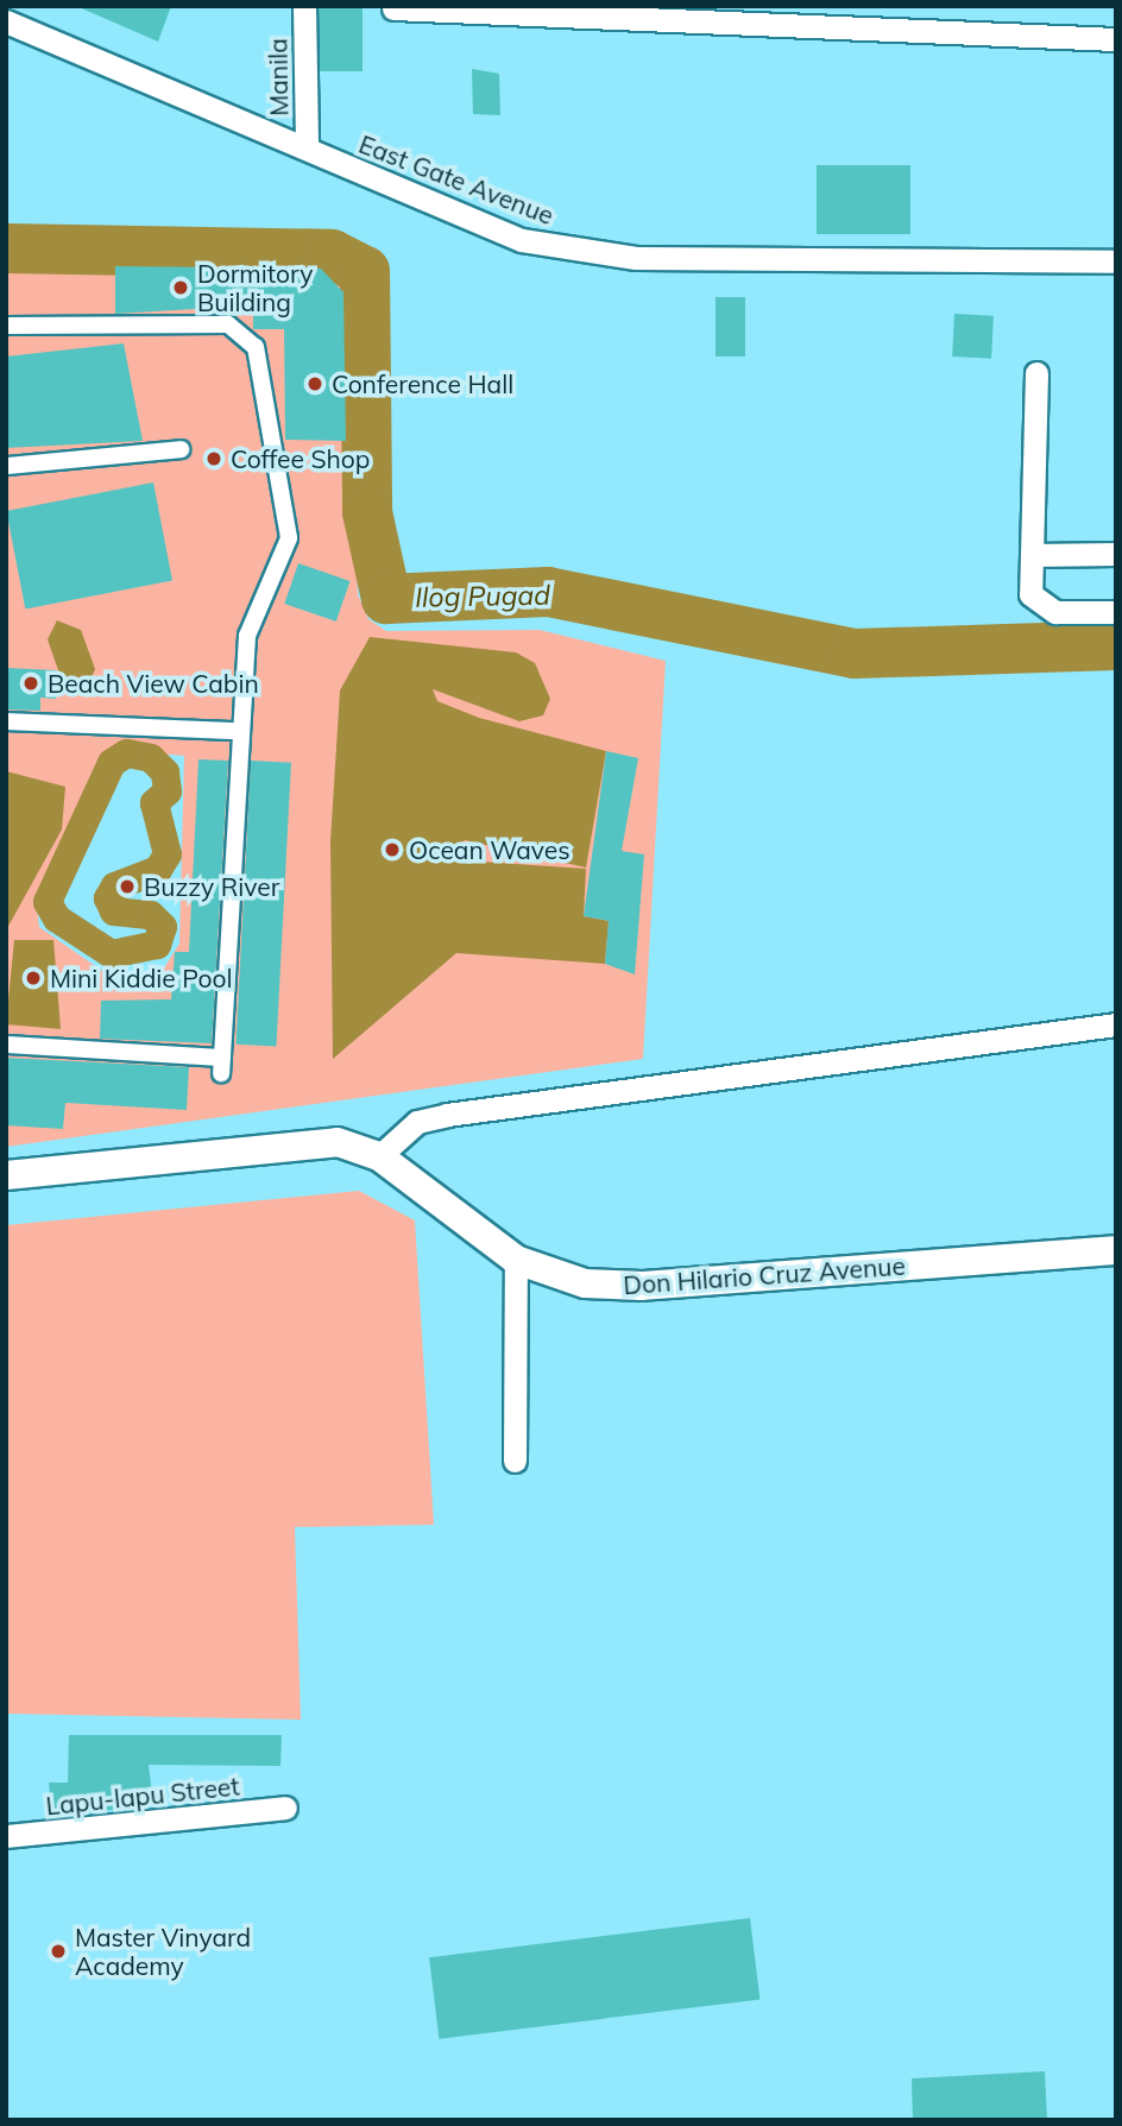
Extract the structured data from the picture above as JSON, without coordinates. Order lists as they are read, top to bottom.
{
  "streets": {
    "street": [
      "Manila",
      "East Gate Avenue",
      "Don Hilario Cruz Avenue",
      "Lapu-lapu Street"
    ]
  },
  "crossings": [
    ["Manila", "East Gate Avenue"]
  ],
  "water": ["Ilog Pugad"],
  "places": [
    "Dormitory Building",
    "Conference Hall",
    "Coffee Shop",
    "Beach View Cabin",
    "Ocean Waves",
    "Buzzy River",
    "Mini Kiddie Pool",
    "Master Vinyard Academy"
  ]
}
